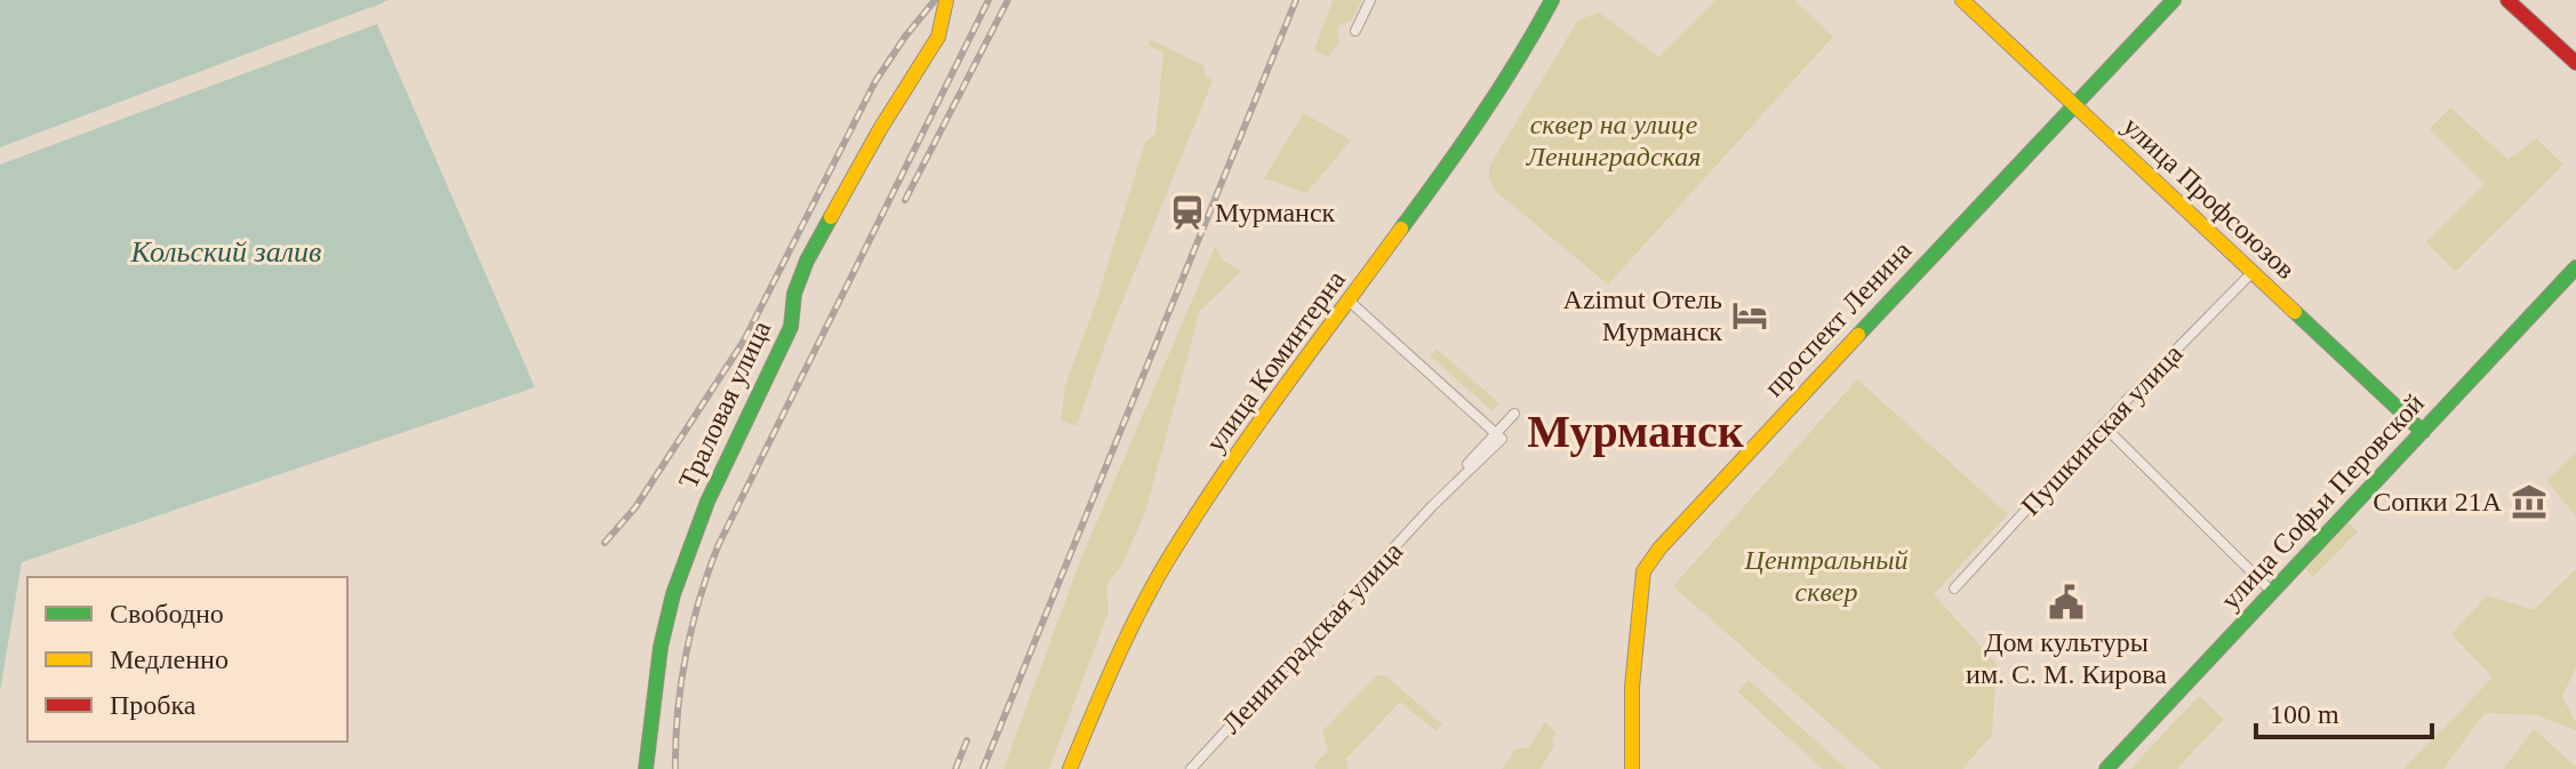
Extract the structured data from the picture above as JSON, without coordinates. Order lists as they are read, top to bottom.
{
  "streets": {
    "street": [
      "улица Профсоюзов",
      "проспект Ленина",
      "улица Коминтерна",
      "Траловая улица",
      "Пушкинская улица",
      "улица Софьи Перовской",
      "Ленинградская улица"
    ]
  },
  "crossings": [
    ["улица Профсоюзов", "проспект Ленина"],
    ["улица Профсоюзов", "Пушкинская улица"],
    ["улица Профсоюзов", "улица Софьи Перовской"]
  ],
  "districts": ["Мурманск"],
  "water": ["Кольский залив"],
  "parks": ["сквер на улице Ленинградская", "Центральный сквер"],
  "places": {
    "station": ["Мурманск"],
    "hotel": ["Azimut Отель Мурманск"],
    "museum": ["Сопки 21А"],
    "public building": ["Дом культуры им. С. М. Кирова"]
  },
  "legend": ["Свободно", "Медленно", "Пробка"],
  "scale_bar": "100 m"
}
